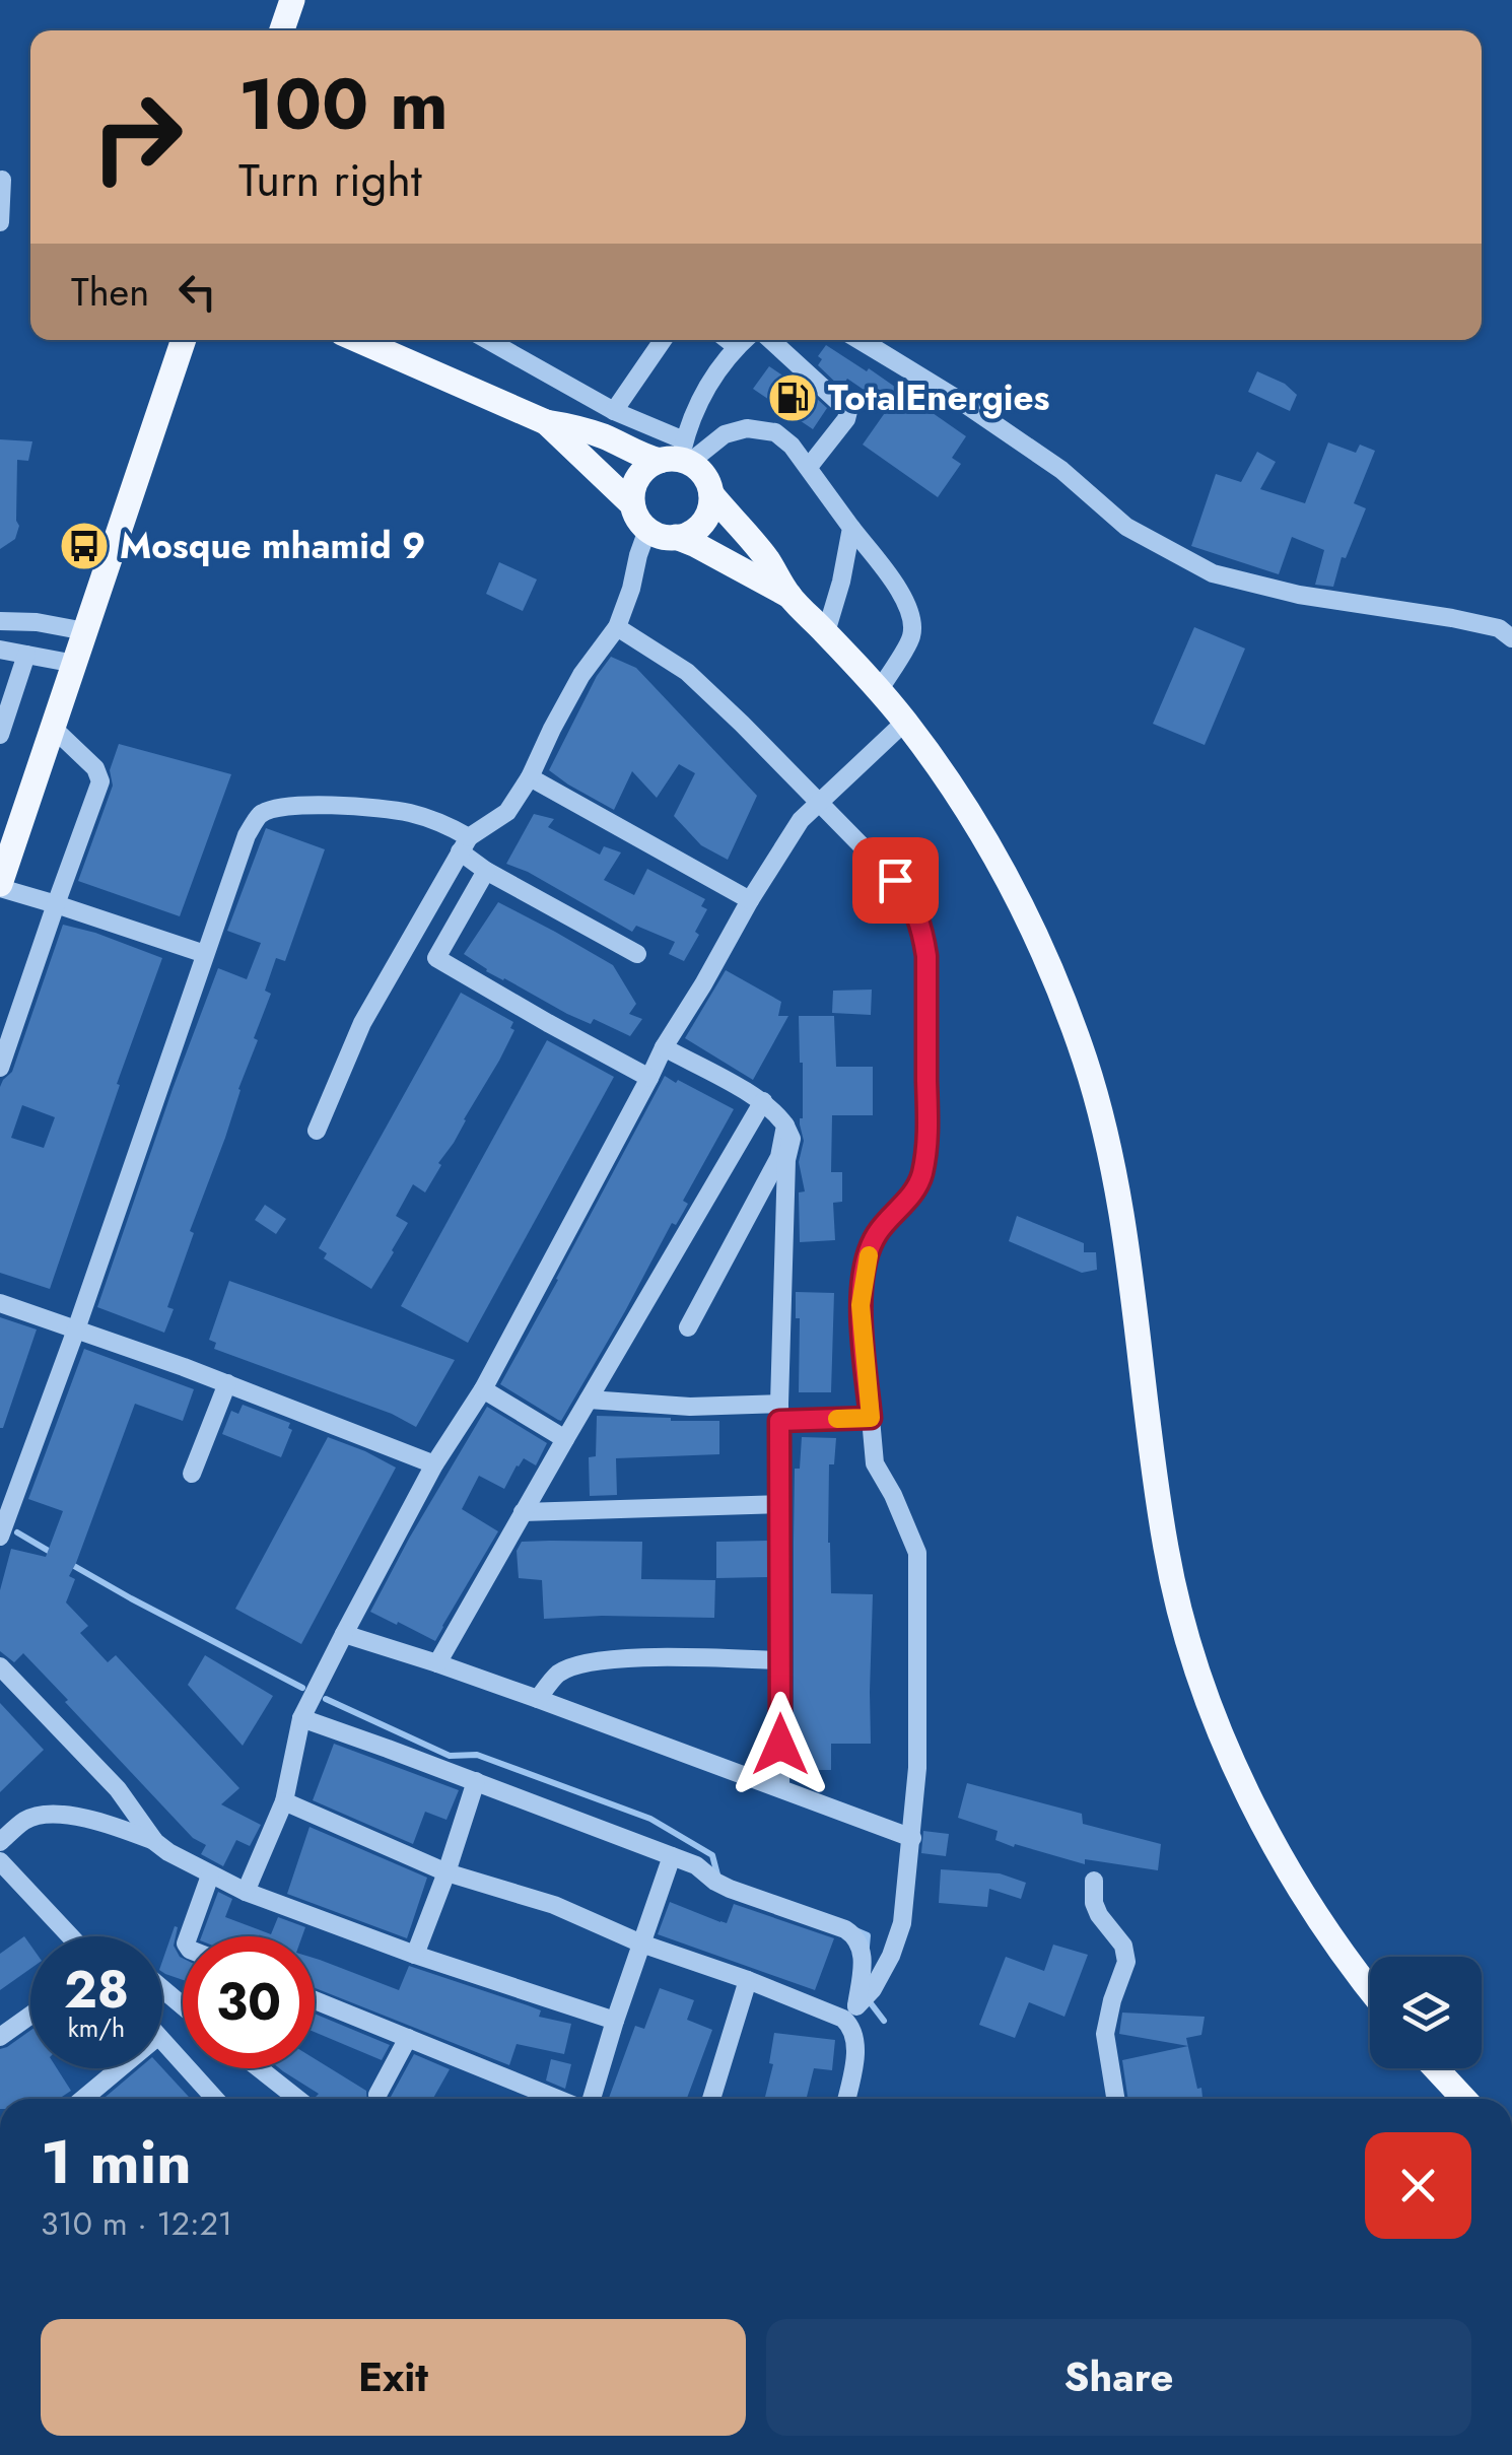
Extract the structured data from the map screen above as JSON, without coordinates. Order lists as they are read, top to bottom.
{
  "places": {
    "fuel station": ["TotalEnergies"],
    "bus stop": ["Mosque mhamid 9"]
  },
  "page": {
    "turn": ["100 m", "Turn right"],
    "then": "Then",
    "speed": "28 km/h",
    "limit": "30",
    "heading": ["1 min", "310 m · 12:21"],
    "buttons": ["Exit", "Share"]
  }
}
